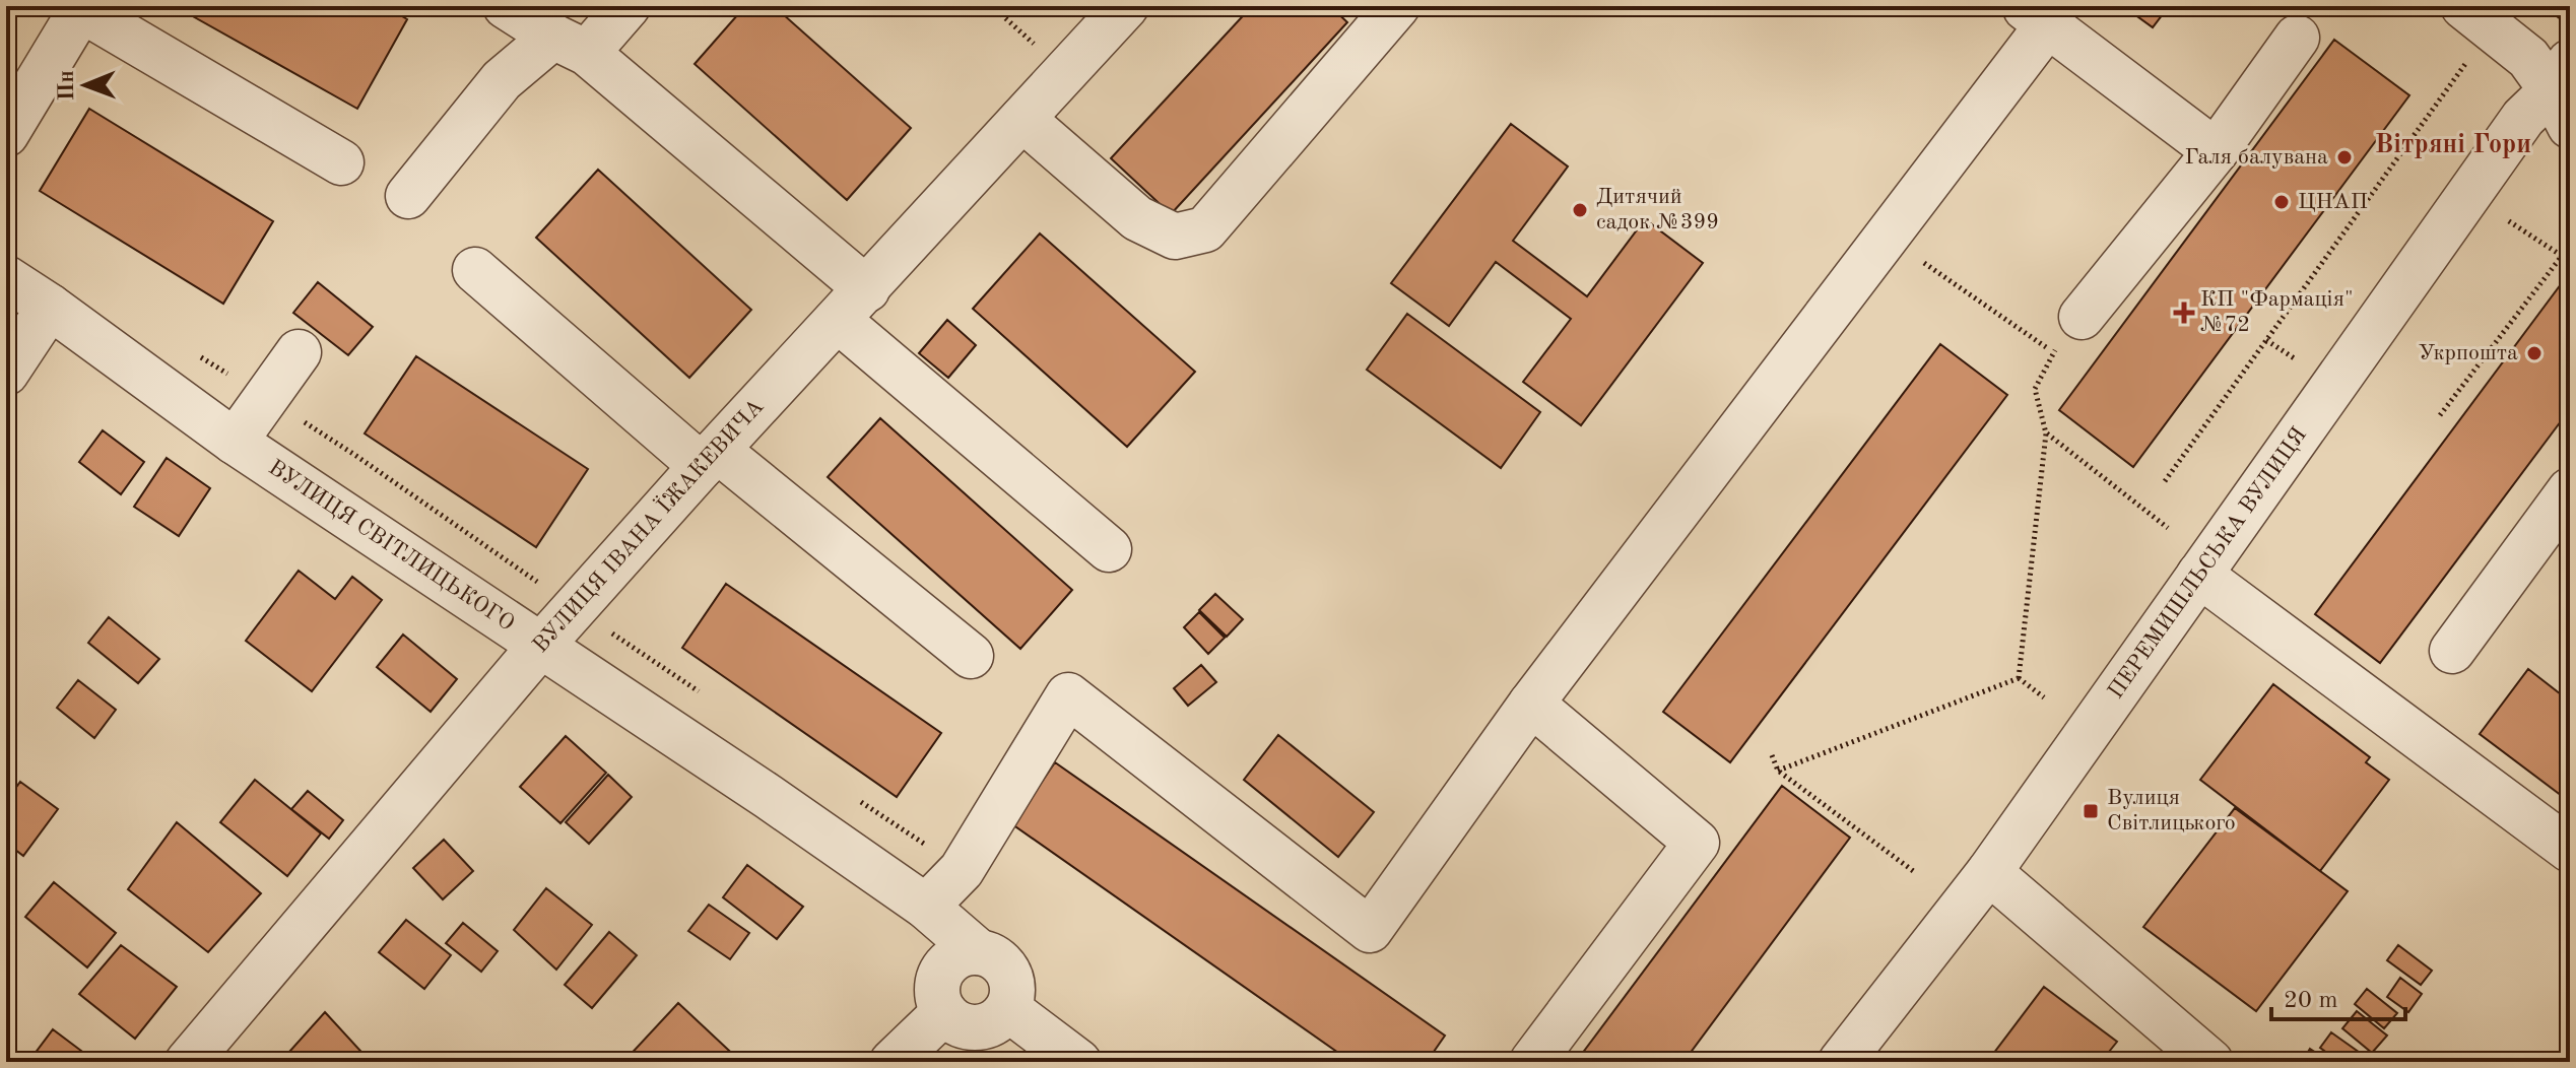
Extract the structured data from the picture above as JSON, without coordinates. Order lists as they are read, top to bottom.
{
  "streets": {
    "street": ["ВУЛИЦЯ ІВАНА ЇЖАКЕВИЧА", "ВУЛИЦЯ СВІТЛИЦЬКОГО", "ПЕРЕМИШЛЬСЬКА ВУЛИЦЯ"]
  },
  "crossings": [
    ["ВУЛИЦЯ ІВАНА ЇЖАКЕВИЧА", "ВУЛИЦЯ СВІТЛИЦЬКОГО"]
  ],
  "districts": ["Вітряні Гори"],
  "places": {
    "other": [
      "Галя балувана",
      "ЦНАП",
      "Дитячий садок №399",
      "Укрпошта"
    ],
    "health": ["КП \"Фармація\" №72"],
    "transit": ["Вулиця Світлицького"]
  },
  "scale_bar": "20 m",
  "north": "left"
}
